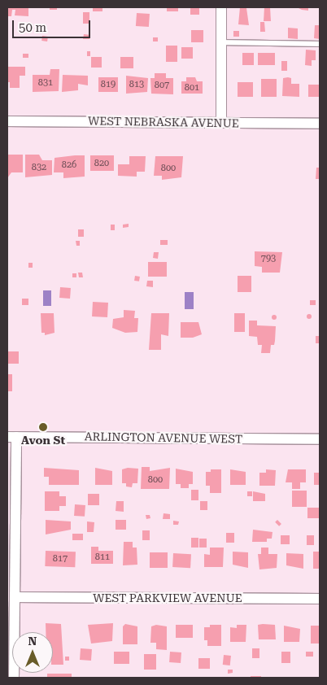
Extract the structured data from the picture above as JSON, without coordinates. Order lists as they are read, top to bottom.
{
  "streets": {
    "street": ["WEST NEBRASKA AVENUE", "ARLINGTON AVENUE WEST", "WEST PARKVIEW AVENUE"]
  },
  "places": ["Avon St"],
  "house_numbers": [
    "831",
    "819",
    "813",
    "807",
    "801",
    "820",
    "826",
    "832",
    "800",
    "793",
    "800",
    "811",
    "817"
  ],
  "scale_bar": "50 m",
  "north": "top"
}
